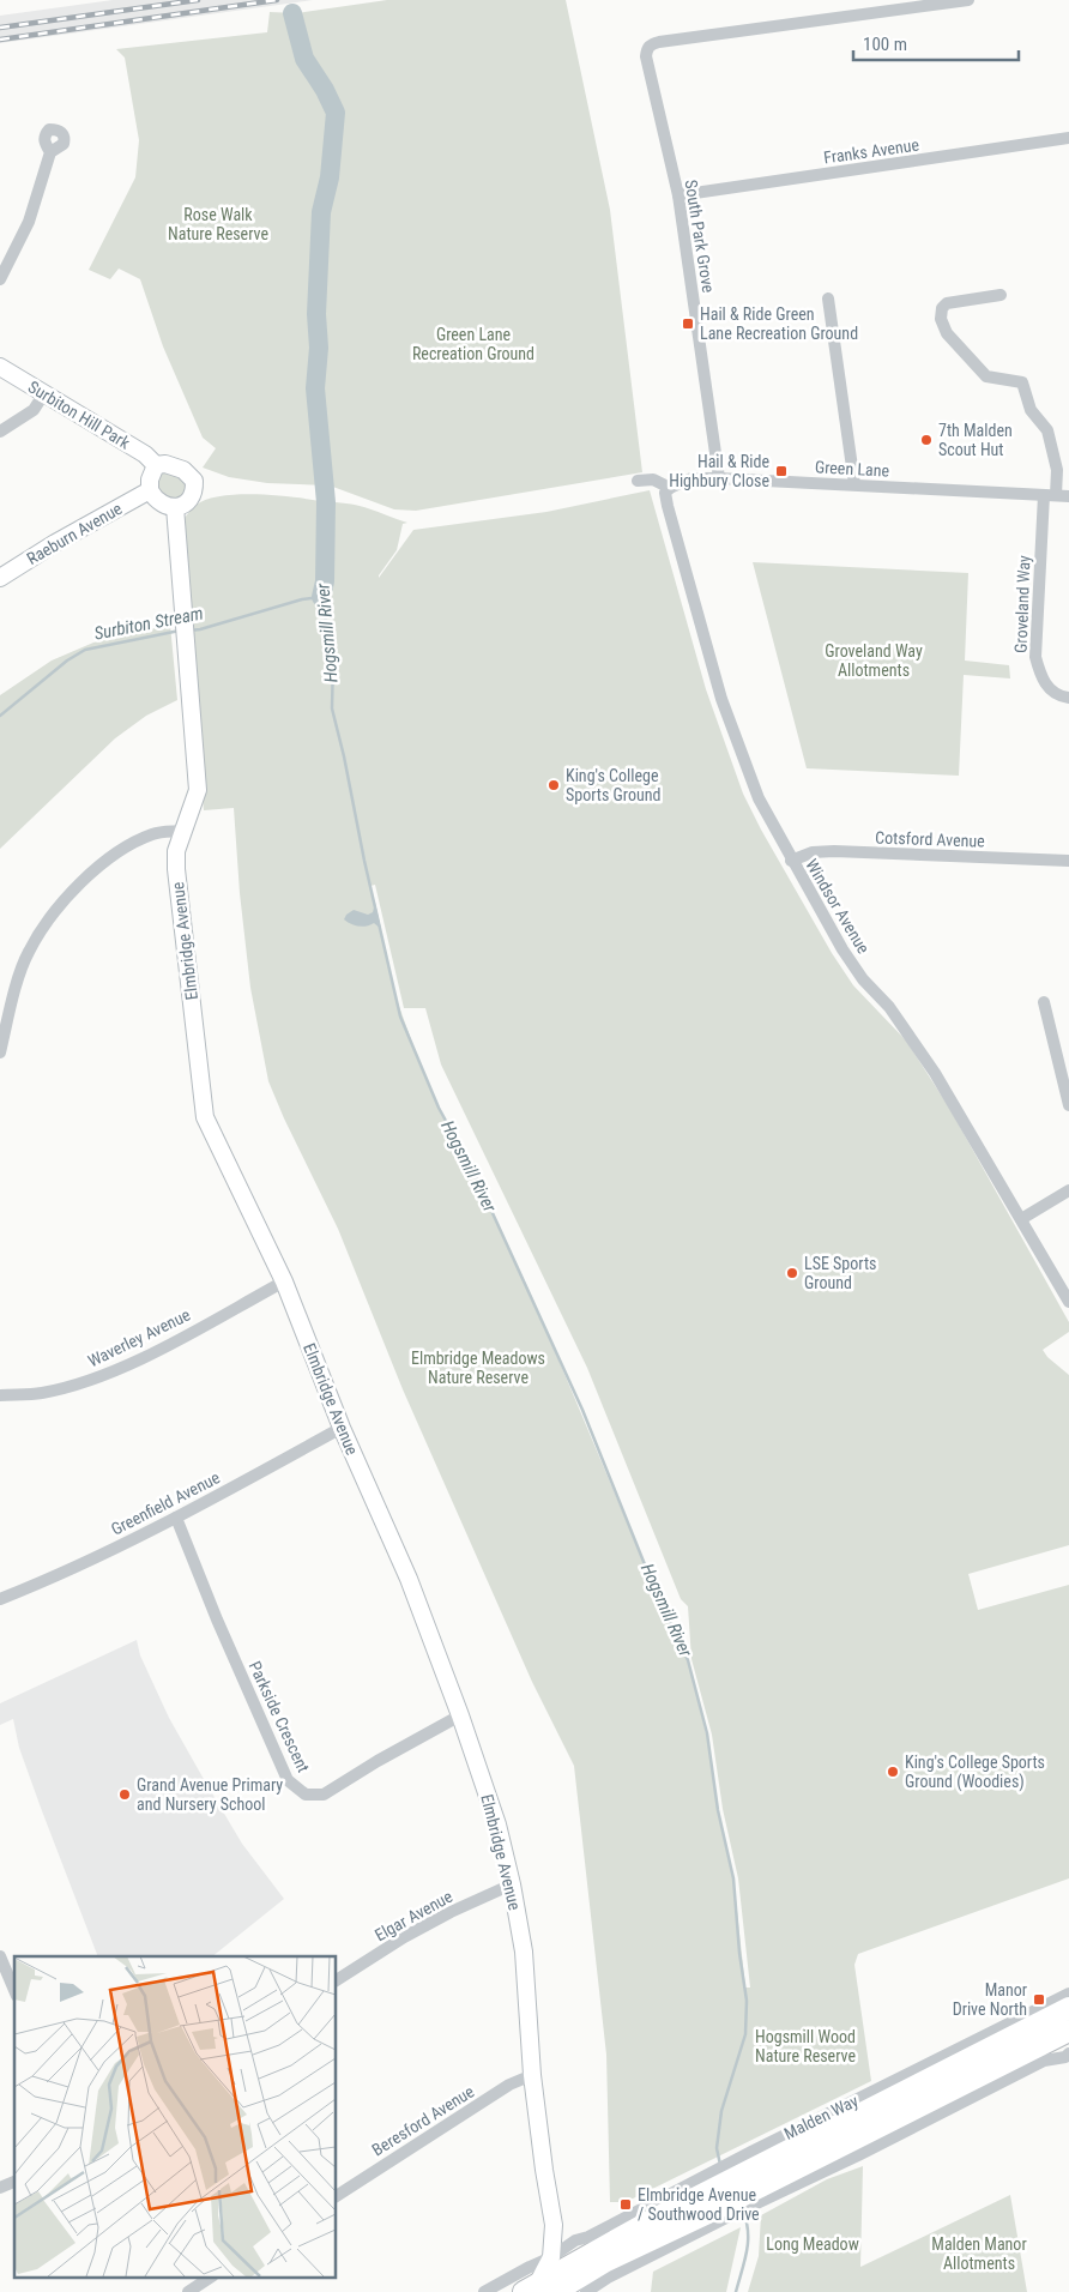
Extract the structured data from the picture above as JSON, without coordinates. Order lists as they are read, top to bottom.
{
  "streets": {
    "highway": ["Malden Way"],
    "street": [
      "Franks Avenue",
      "South Park Grove",
      "Surbiton Hill Park",
      "Green Lane",
      "Raeburn Avenue",
      "Groveland Way",
      "Cotsford Avenue",
      "Windsor Avenue",
      "Elmbridge Avenue",
      "Waverley Avenue",
      "Greenfield Avenue",
      "Parkside Crescent",
      "Elgar Avenue",
      "Beresford Avenue"
    ]
  },
  "crossings": [
    ["Franks Avenue", "South Park Grove"],
    ["South Park Grove", "Green Lane"],
    ["Surbiton Hill Park", "Raeburn Avenue"],
    ["Surbiton Hill Park", "Elmbridge Avenue"],
    ["Green Lane", "Groveland Way"],
    ["Green Lane", "Windsor Avenue"],
    ["Raeburn Avenue", "Elmbridge Avenue"],
    ["Cotsford Avenue", "Windsor Avenue"],
    ["Elmbridge Avenue", "Waverley Avenue"],
    ["Elmbridge Avenue", "Greenfield Avenue"],
    ["Elmbridge Avenue", "Parkside Crescent"],
    ["Elmbridge Avenue", "Elgar Avenue"],
    ["Elmbridge Avenue", "Malden Way"],
    ["Elmbridge Avenue", "Beresford Avenue"],
    ["Greenfield Avenue", "Parkside Crescent"]
  ],
  "water": ["Surbiton Stream", "Hogsmill River"],
  "parks": [
    "Rose Walk Nature Reserve",
    "Green Lane Recreation Ground",
    "Groveland Way Allotments",
    "Elmbridge Meadows Nature Reserve",
    "Hogsmill Wood Nature Reserve",
    "Long Meadow",
    "Malden Manor Allotments"
  ],
  "places": {
    "transit": [
      "Hail & Ride Green Lane Recreation Ground",
      "Hail & Ride Highbury Close",
      "Manor Drive North",
      "Elmbridge Avenue / Southwood Drive"
    ],
    "other": [
      "7th Malden Scout Hut",
      "King's College Sports Ground",
      "LSE Sports Ground",
      "King's College Sports Ground (Woodies)",
      "Grand Avenue Primary and Nursery School"
    ]
  },
  "scale_bar": "100 m"
}
